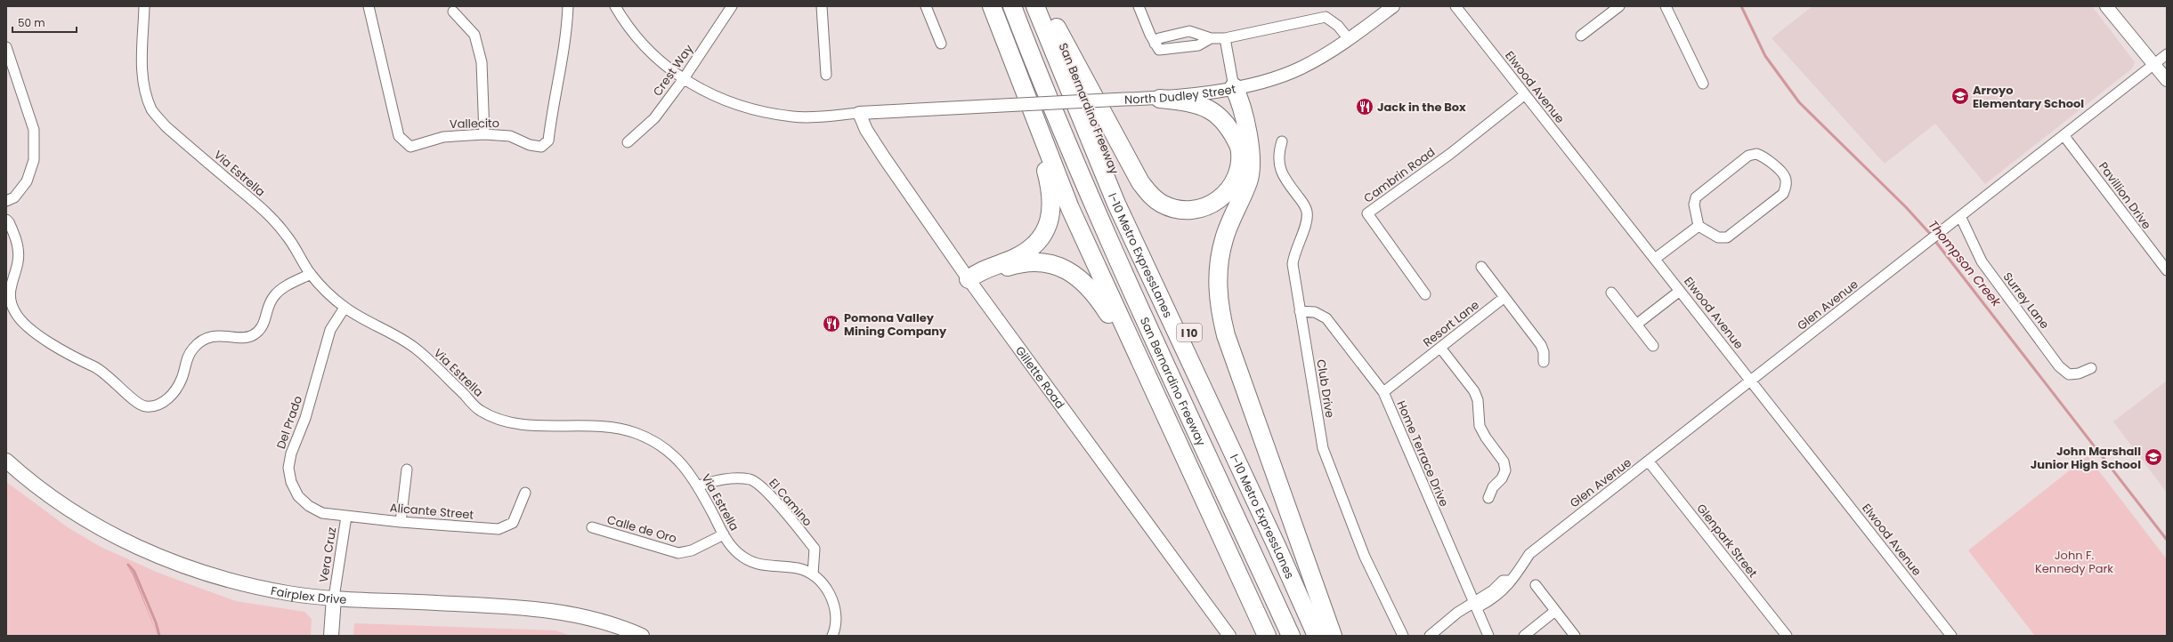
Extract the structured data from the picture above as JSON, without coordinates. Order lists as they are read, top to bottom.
{
  "streets": {
    "highway": ["San Bernardino Freeway", "I-10 Metro ExpressLanes", "I 10"],
    "main road": ["Fairplex Drive"],
    "street": [
      "Crest Way",
      "Elwood Avenue",
      "North Dudley Street",
      "Vallecito",
      "Via Estrella",
      "Cambrin Road",
      "Pavillion Drive",
      "Surrey Lane",
      "Glen Avenue",
      "Resort Lane",
      "Gillette Road",
      "Club Drive",
      "Del Prado",
      "Home Terrace Drive",
      "El Camino",
      "Alicante Street",
      "Calle de Oro",
      "Glenpark Street",
      "Vera Cruz"
    ]
  },
  "crossings": [
    ["Elwood Avenue", "Cambrin Road"],
    ["Elwood Avenue", "Glen Avenue"],
    ["North Dudley Street", "Gillette Road"],
    ["San Bernardino Freeway", "I-10 Metro ExpressLanes"],
    ["Via Estrella", "Del Prado"],
    ["Via Estrella", "El Camino"],
    ["Via Estrella", "Calle de Oro"],
    ["Pavillion Drive", "Glen Avenue"],
    ["Surrey Lane", "Glen Avenue"],
    ["Glen Avenue", "Home Terrace Drive"],
    ["Glen Avenue", "Glenpark Street"],
    ["Resort Lane", "Home Terrace Drive"],
    ["Club Drive", "Home Terrace Drive"],
    ["Del Prado", "Alicante Street"],
    ["Del Prado", "Vera Cruz"],
    ["Alicante Street", "Vera Cruz"],
    ["Vera Cruz", "Fairplex Drive"]
  ],
  "water": ["Thompson Creek"],
  "parks": ["John F. Kennedy Park"],
  "places": {
    "school or university": ["Arroyo Elementary School", "John Marshall Junior High School"],
    "restaurant": ["Jack in the Box", "Pomona Valley Mining Company"]
  },
  "scale_bar": "50 m"
}
